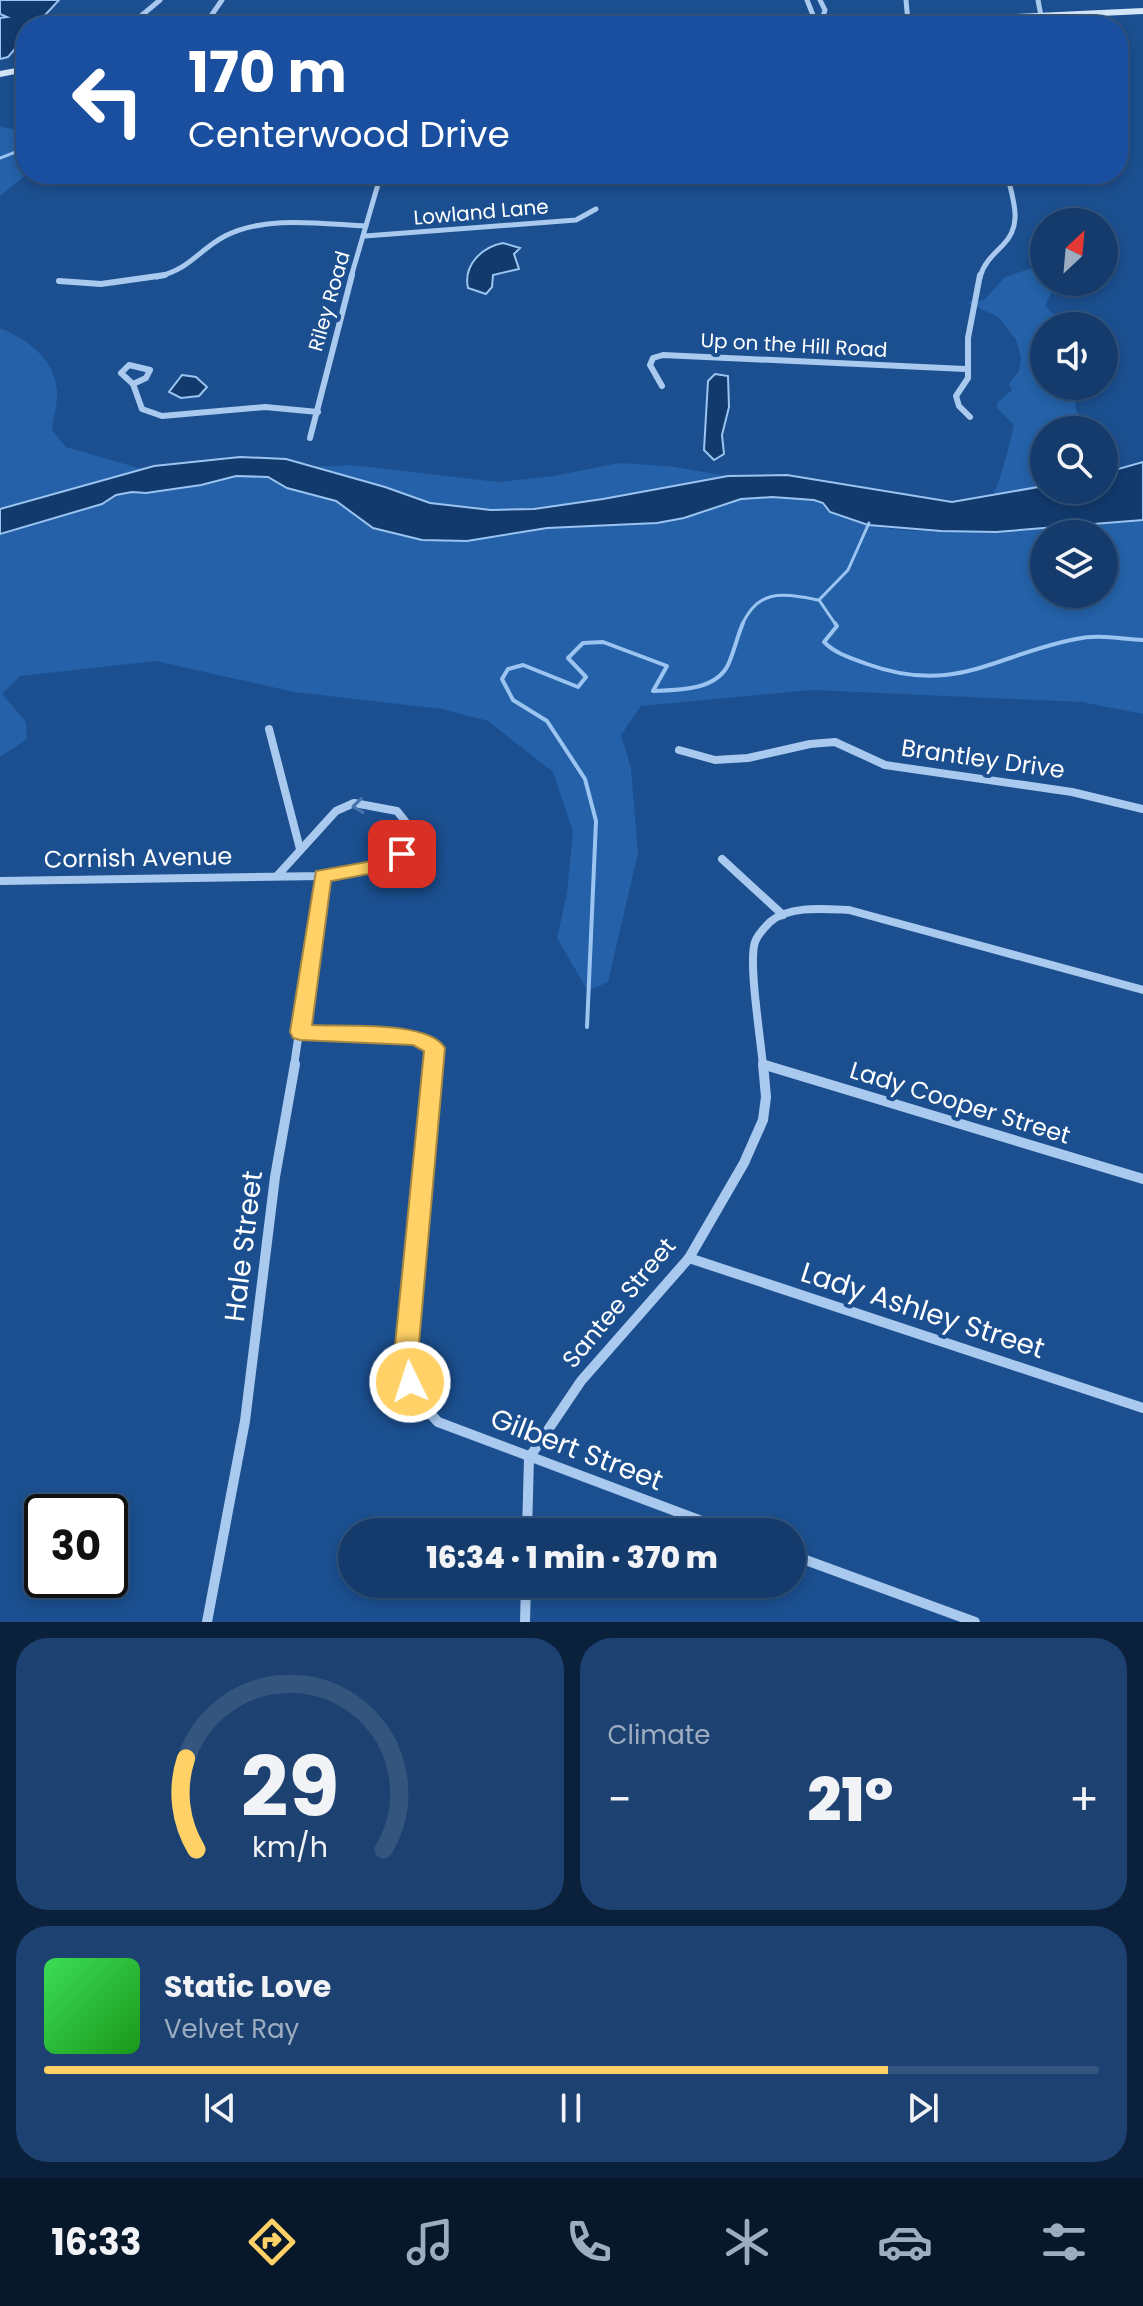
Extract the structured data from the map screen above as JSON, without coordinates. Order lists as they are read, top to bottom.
{
  "streets": {
    "street": [
      "Lowland Lane",
      "Riley Road",
      "Up on the Hill Road",
      "Brantley Drive",
      "Cornish Avenue",
      "Lady Cooper Street",
      "Hale Street",
      "Santee Street",
      "Lady Ashley Street",
      "Gilbert Street"
    ]
  },
  "crossings": [
    ["Lowland Lane", "Riley Road"],
    ["Cornish Avenue", "Hale Street"],
    ["Lady Cooper Street", "Santee Street"],
    ["Hale Street", "Gilbert Street"],
    ["Santee Street", "Lady Ashley Street"],
    ["Santee Street", "Gilbert Street"]
  ],
  "north": "top right",
  "page": {
    "turn": ["170 m", "Centerwood Drive"],
    "limit": "30",
    "trip": "16:34 · 1 min · 370 m",
    "tile": "Climate",
    "heat": ["−", "21°", "+"],
    "song": ["Static Love", "Velvet Ray"],
    "tabs": "16:33",
    "gauge": ["29", "km/h"]
  }
}
